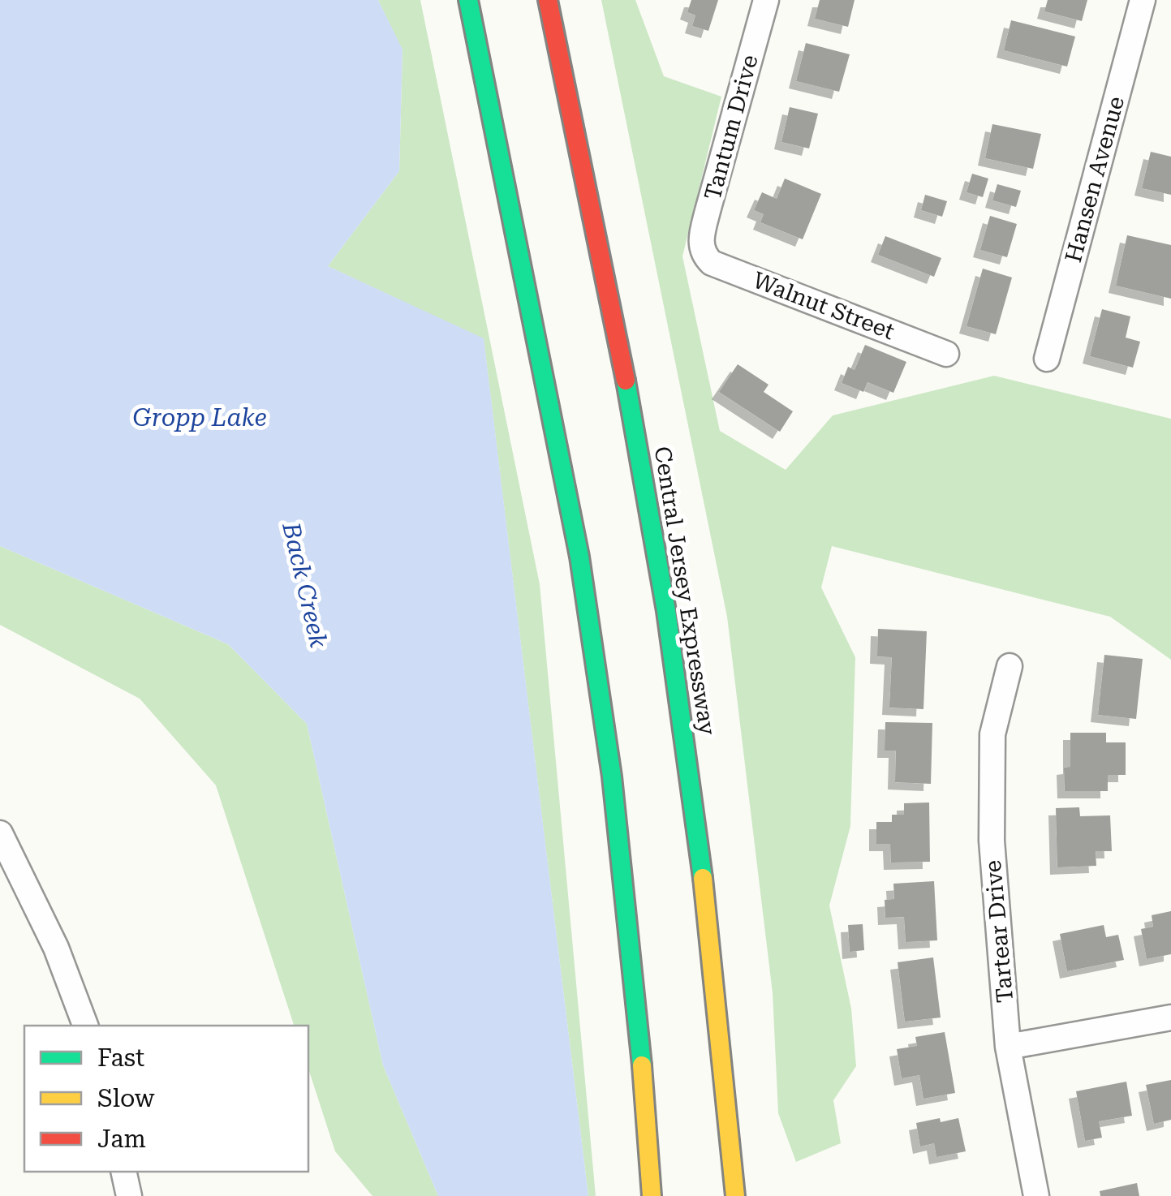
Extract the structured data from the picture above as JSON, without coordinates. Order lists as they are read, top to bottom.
{
  "streets": {
    "highway": ["Central Jersey Expressway"],
    "street": [
      "Tantum Drive",
      "Hansen Avenue",
      "Walnut Street",
      "Tartear Drive"
    ]
  },
  "crossings": [
    ["Tantum Drive", "Walnut Street"]
  ],
  "water": ["Gropp Lake", "Back Creek"],
  "legend": ["Fast", "Slow", "Jam"]
}
